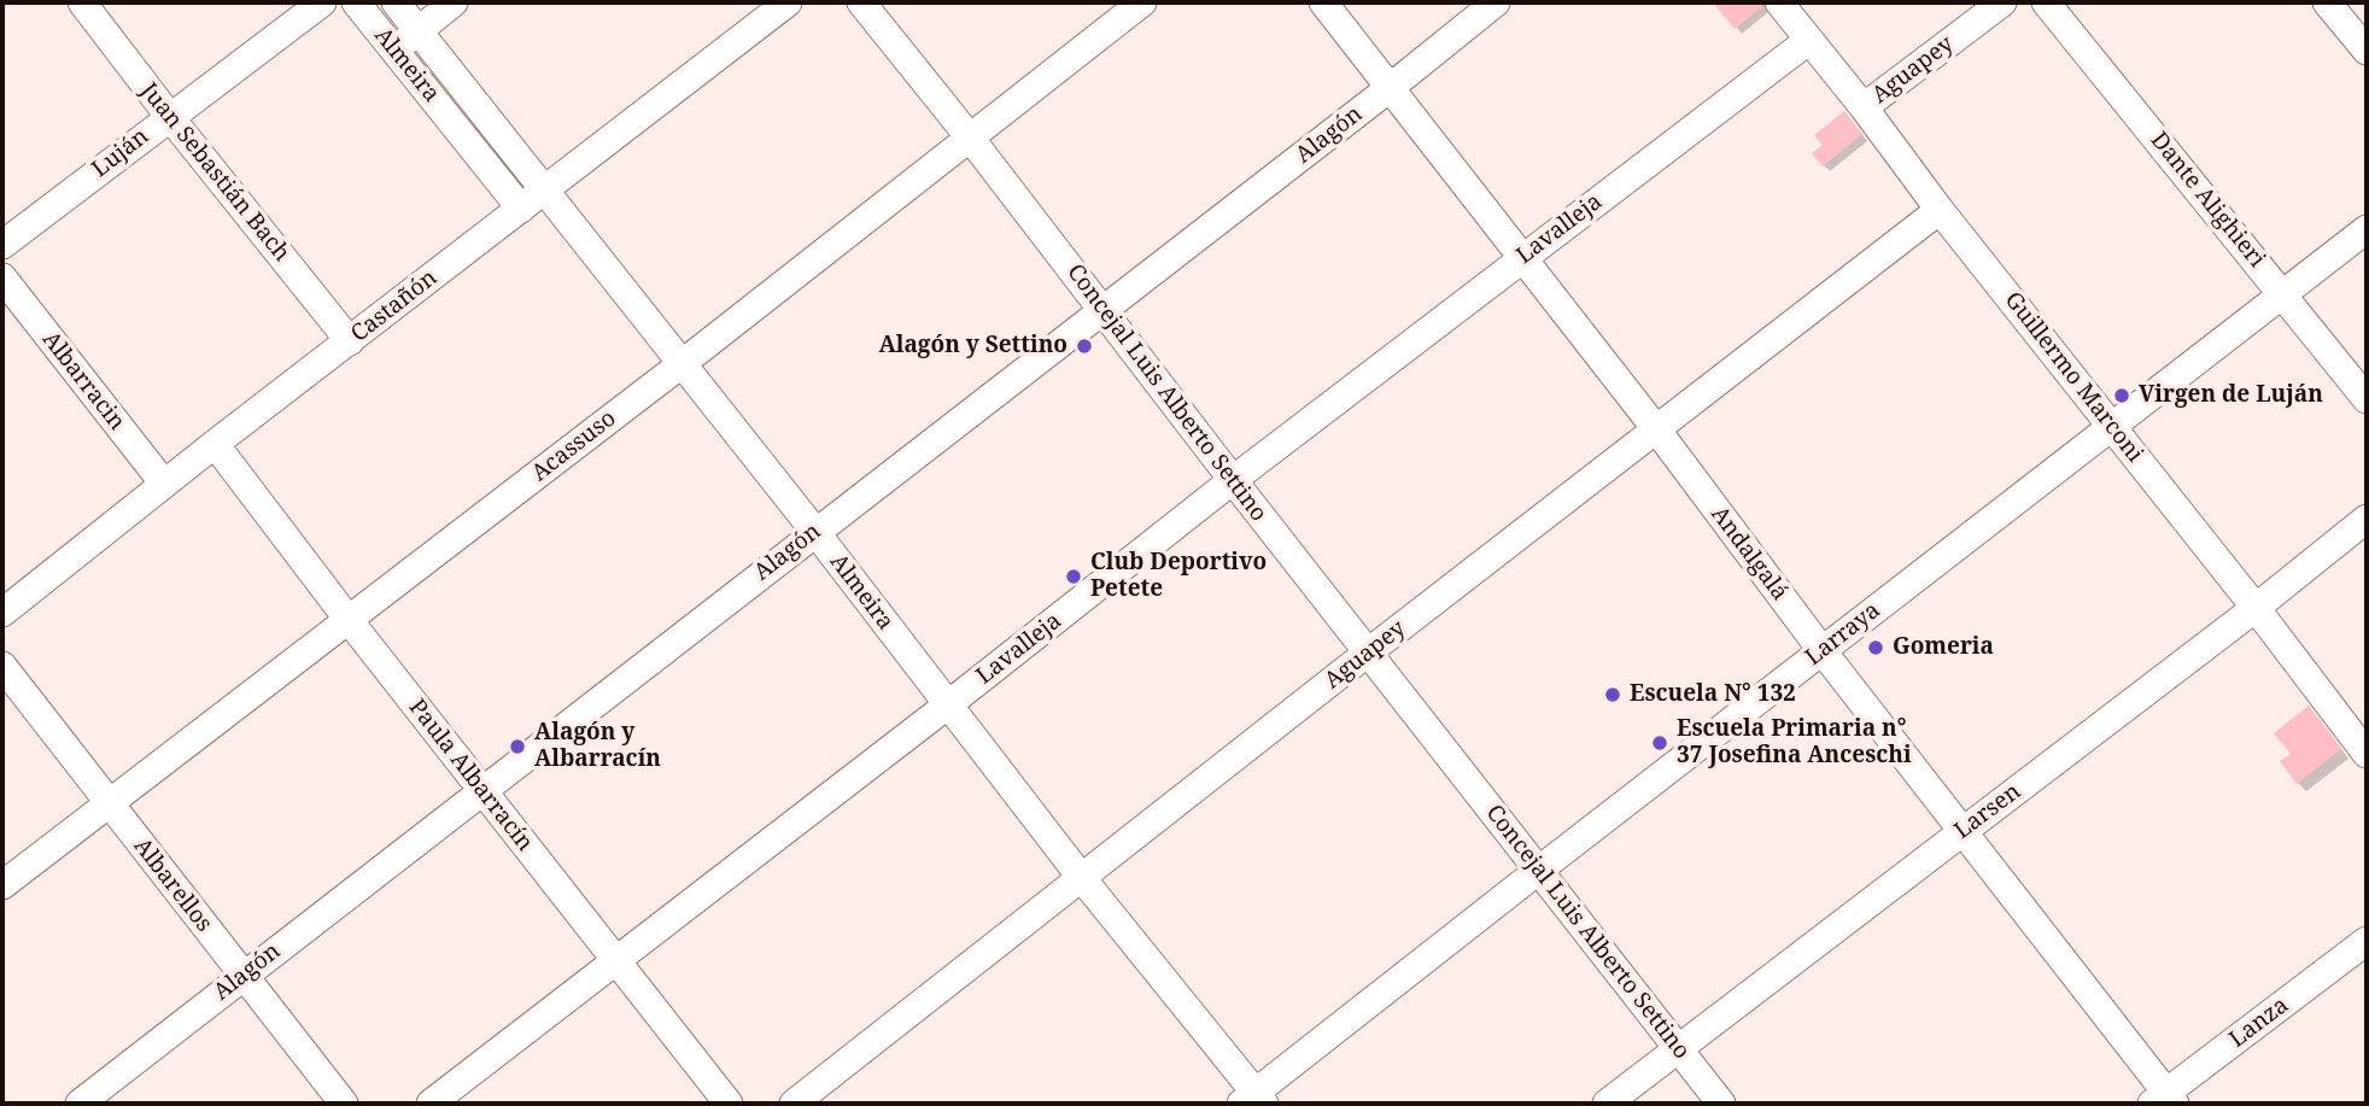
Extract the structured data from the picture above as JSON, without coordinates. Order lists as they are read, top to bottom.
{
  "streets": {
    "street": [
      "Almeira",
      "Aguapey",
      "Alagón",
      "Luján",
      "Juan Sebastián Bach",
      "Dante Alighieri",
      "Lavalleja",
      "Castañón",
      "Guillermo Marconi",
      "Albarracin",
      "Concejal Luis Alberto Settino",
      "Acassuso",
      "Andalgalá",
      "Larraya",
      "Paula Albarracín",
      "Larsen",
      "Albarellos",
      "Lanza"
    ]
  },
  "crossings": [
    ["Almeira", "Aguapey"],
    ["Almeira", "Alagón"],
    ["Almeira", "Lavalleja"],
    ["Almeira", "Castañón"],
    ["Almeira", "Acassuso"],
    ["Almeira", "Larraya"],
    ["Aguapey", "Guillermo Marconi"],
    ["Aguapey", "Concejal Luis Alberto Settino"],
    ["Aguapey", "Andalgalá"],
    ["Alagón", "Concejal Luis Alberto Settino"],
    ["Alagón", "Andalgalá"],
    ["Alagón", "Paula Albarracín"],
    ["Alagón", "Albarellos"],
    ["Luján", "Juan Sebastián Bach"],
    ["Juan Sebastián Bach", "Castañón"],
    ["Dante Alighieri", "Larraya"],
    ["Lavalleja", "Guillermo Marconi"],
    ["Lavalleja", "Concejal Luis Alberto Settino"],
    ["Lavalleja", "Andalgalá"],
    ["Lavalleja", "Paula Albarracín"],
    ["Castañón", "Albarracin"],
    ["Castañón", "Paula Albarracín"],
    ["Guillermo Marconi", "Larraya"],
    ["Guillermo Marconi", "Larsen"],
    ["Concejal Luis Alberto Settino", "Acassuso"],
    ["Concejal Luis Alberto Settino", "Larraya"],
    ["Concejal Luis Alberto Settino", "Larsen"],
    ["Acassuso", "Paula Albarracín"],
    ["Acassuso", "Albarellos"],
    ["Andalgalá", "Larraya"],
    ["Andalgalá", "Larsen"],
    ["Andalgalá", "Lanza"]
  ],
  "places": [
    "Alagón y Settino",
    "Virgen de Luján",
    "Club Deportivo Petete",
    "Gomeria",
    "Escuela N° 132",
    "Escuela Primaria n° 37 Josefina Anceschi",
    "Alagón y Albarracín"
  ]
}
